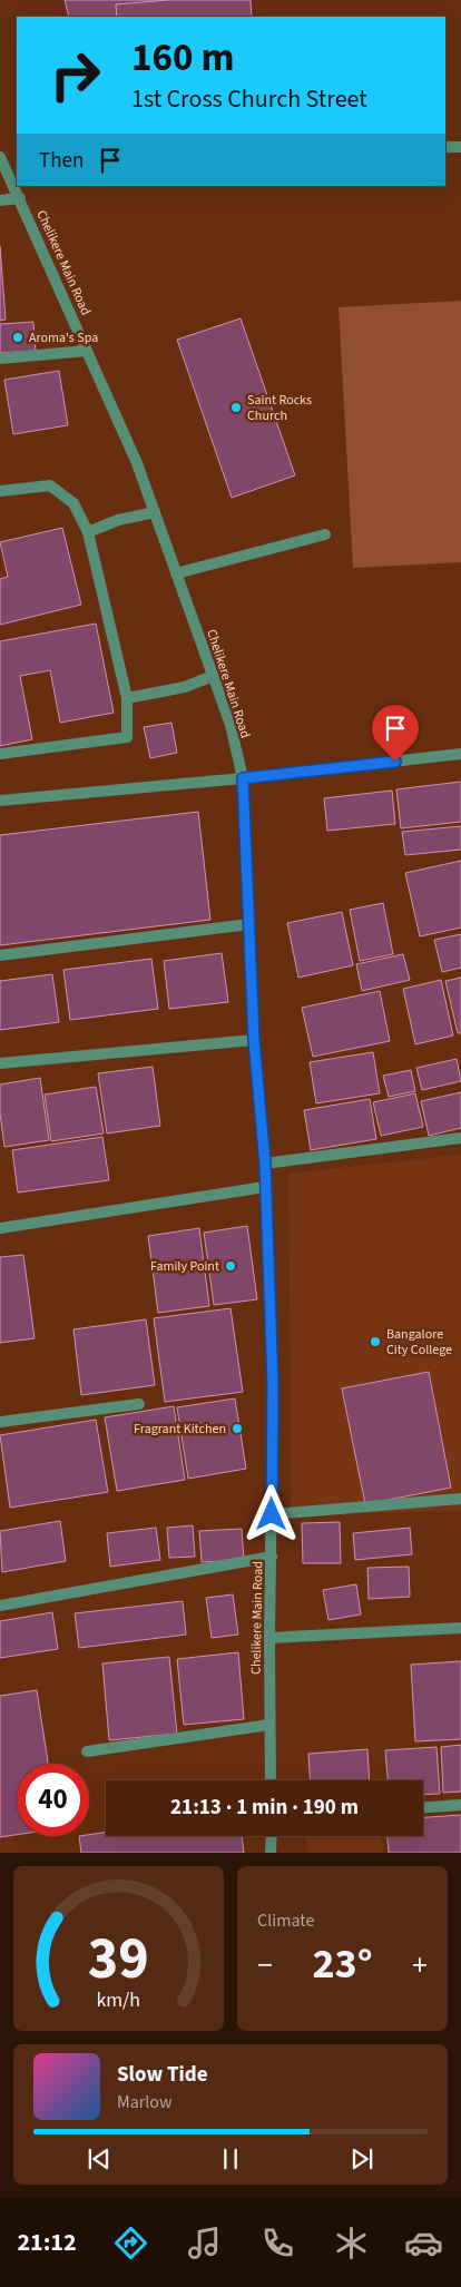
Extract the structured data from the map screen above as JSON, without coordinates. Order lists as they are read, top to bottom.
{
  "streets": {
    "street": ["Chelikere Main Road"]
  },
  "places": [
    "Aroma's Spa",
    "Saint Rocks Church",
    "Family Point",
    "Bangalore City College",
    "Fragrant Kitchen"
  ],
  "page": {
    "turn": ["160 m", "1st Cross Church Street"],
    "then": "Then",
    "limit": "40",
    "trip": "21:13 · 1 min · 190 m",
    "tile": "Climate",
    "heat": ["−", "23°", "+"],
    "song": ["Slow Tide", "Marlow"],
    "tabs": "21:12",
    "gauge": ["39", "km/h"]
  }
}
